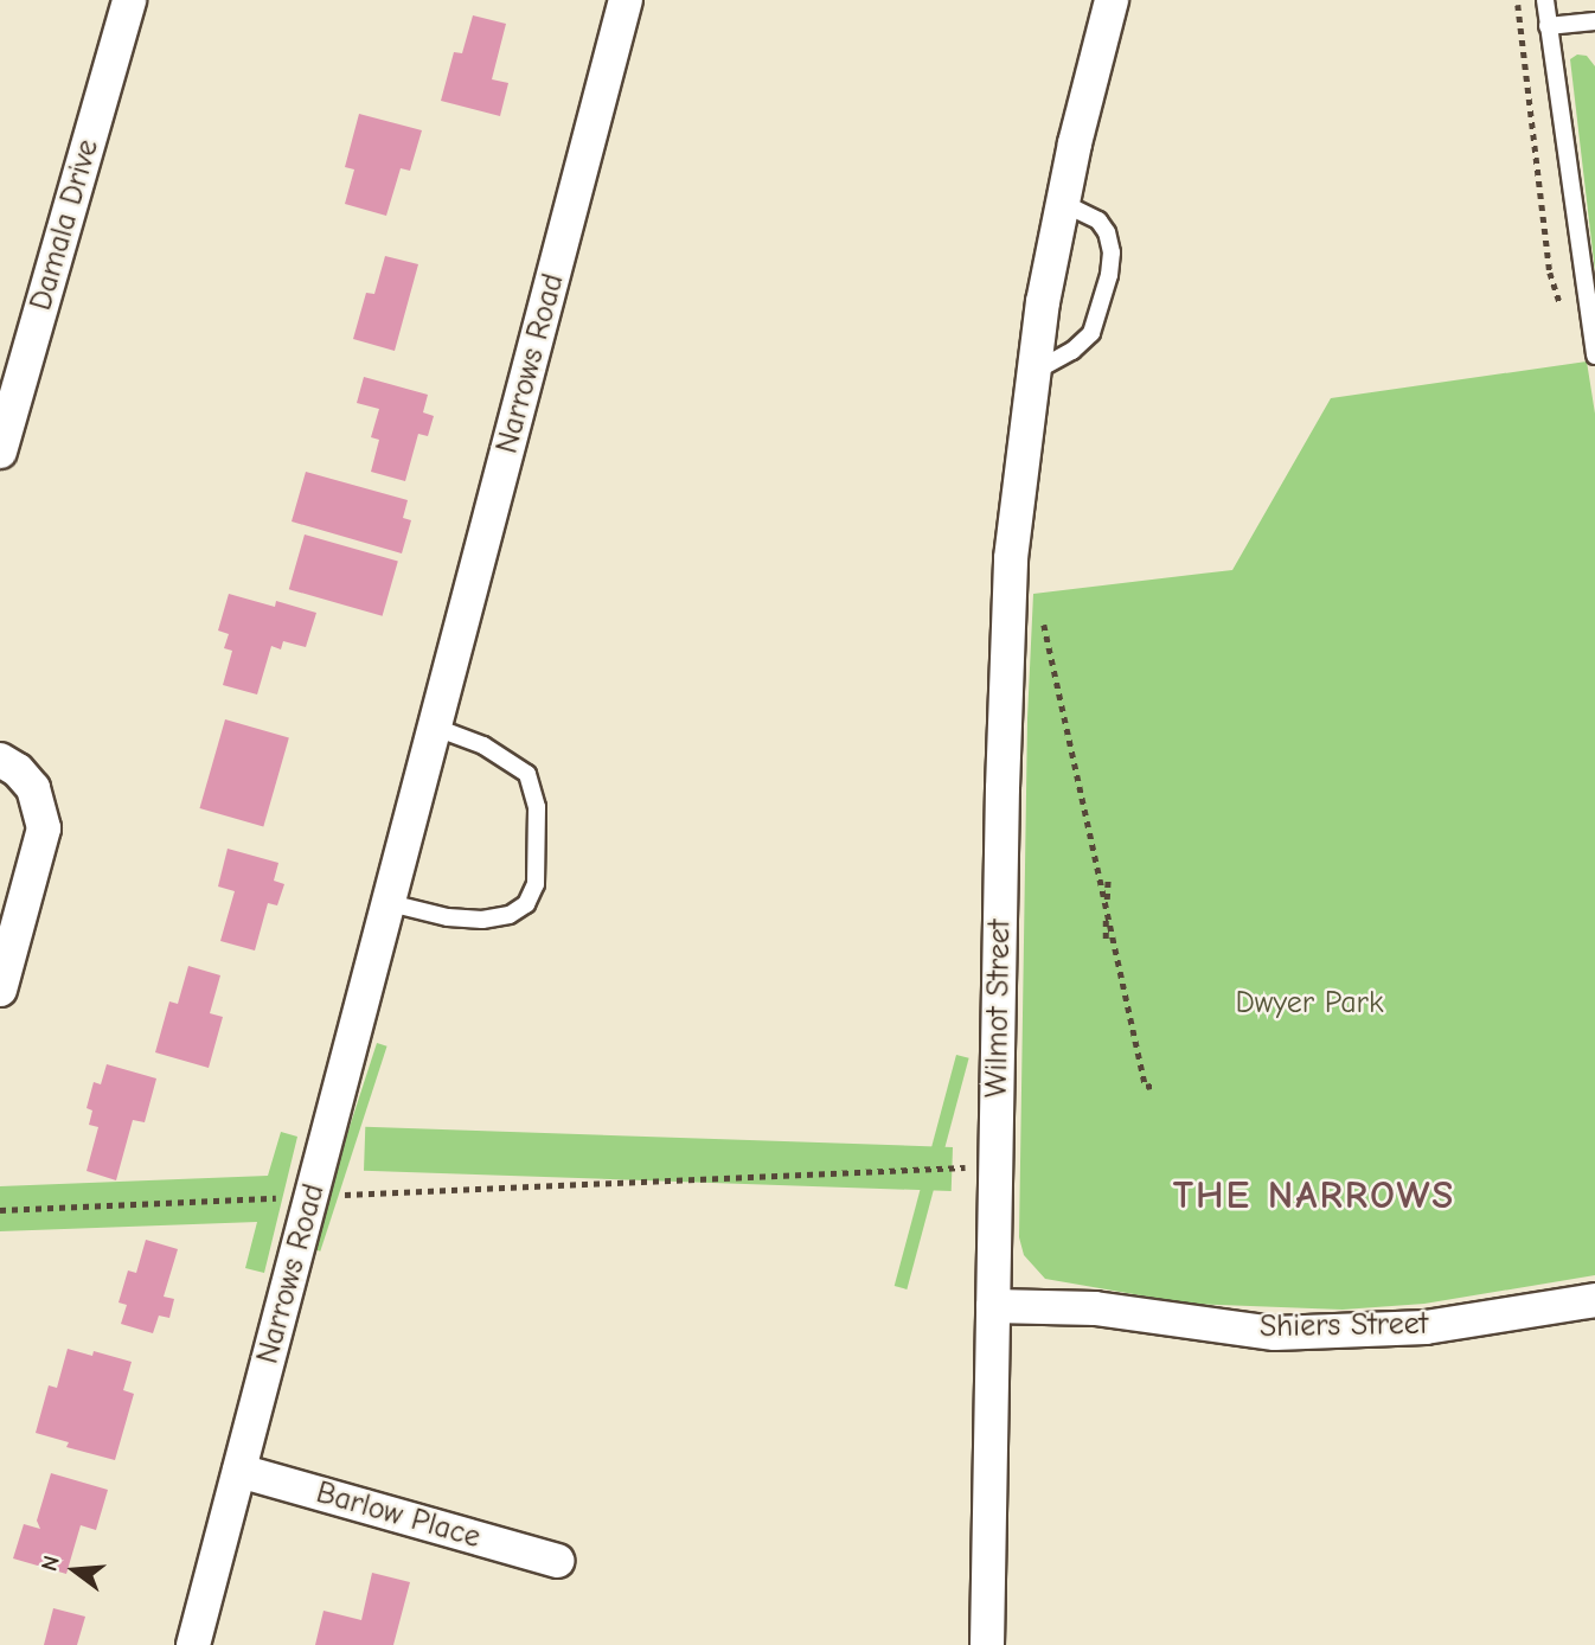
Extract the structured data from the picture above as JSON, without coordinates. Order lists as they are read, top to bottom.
{
  "streets": {
    "street": [
      "Damala Drive",
      "Narrows Road",
      "Wilmot Street",
      "Shiers Street",
      "Barlow Place"
    ]
  },
  "crossings": [
    ["Narrows Road", "Barlow Place"],
    ["Wilmot Street", "Shiers Street"]
  ],
  "districts": ["THE NARROWS"],
  "parks": ["Dwyer Park"],
  "north": "left"
}
